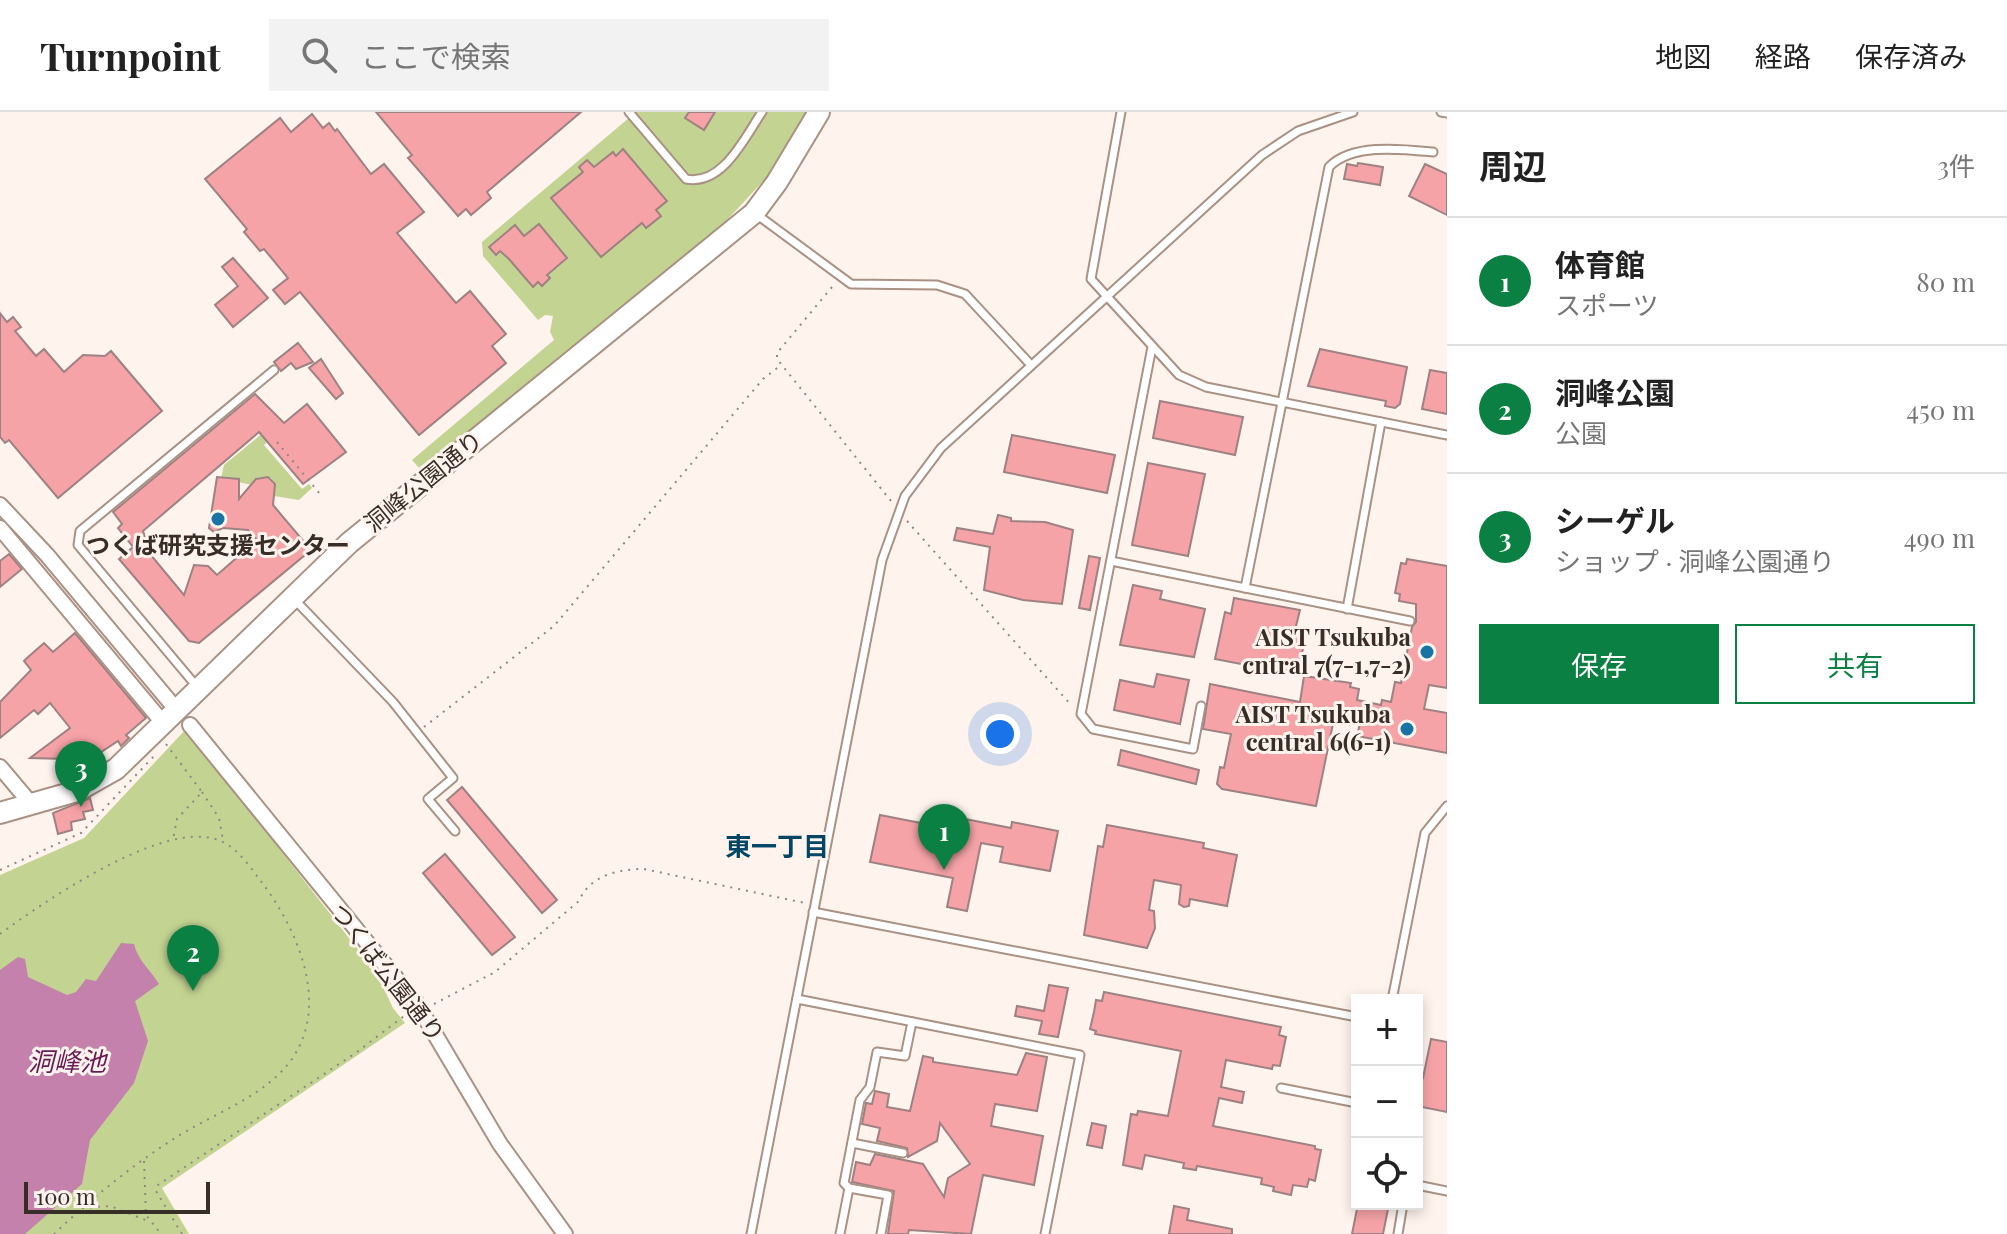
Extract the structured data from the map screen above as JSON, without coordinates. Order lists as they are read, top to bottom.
{
  "streets": {
    "street": ["洞峰公園通り", "つくば公園通り"]
  },
  "districts": ["東一丁目"],
  "water": ["洞峰池"],
  "places": ["つくば研究支援センター", "AIST Tsukuba cntral 7(7-1,7-2)", "AIST Tsukuba central 6(6-1)"],
  "scale_bar": "100 m",
  "page": {
    "header": "Turnpoint",
    "search": "ここで検索",
    "nav": ["地図", "経路", "保存済み"],
    "heading": ["周辺", "3件"],
    "list": [
      {
        "mark": "1",
        "name": "体育館",
        "note": "スポーツ",
        "value": "80 m"
      },
      {
        "mark": "2",
        "name": "洞峰公園",
        "note": "公園",
        "value": "450 m"
      },
      {
        "mark": "3",
        "name": "シーゲル",
        "note": "ショップ · 洞峰公園通り",
        "value": "490 m"
      }
    ],
    "buttons": ["保存", "共有"],
    "pins": ["3", "1", "2"],
    "map_buttons": ["+", "−"],
    "scale": "100 m"
  }
}
